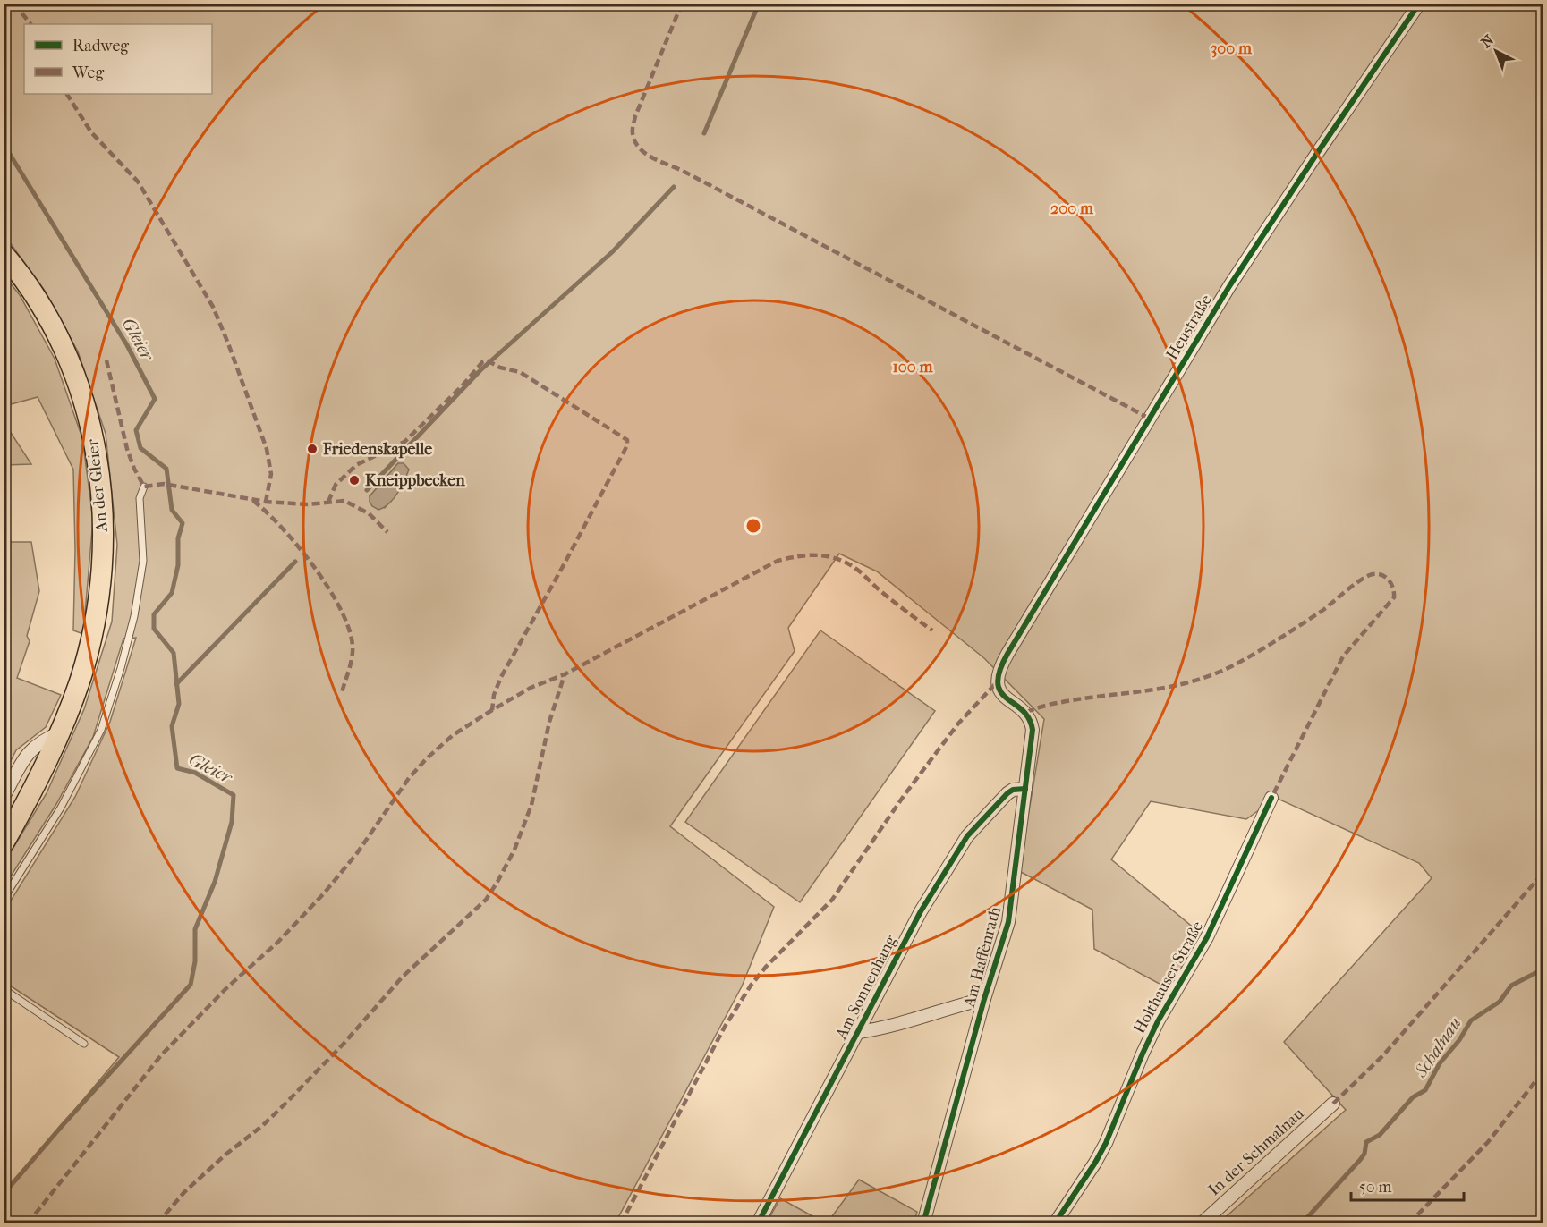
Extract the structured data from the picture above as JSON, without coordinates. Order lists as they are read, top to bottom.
{
  "streets": {
    "main road": ["An der Gleier"],
    "street": [
      "Heustraße",
      "Am Haffenrath",
      "Holthauser Straße",
      "Am Sonnenhang",
      "In der Schmalnau"
    ]
  },
  "crossings": [
    ["Heustraße", "Am Haffenrath"],
    ["Am Haffenrath", "Am Sonnenhang"]
  ],
  "water": ["Gleier", "Schalnau"],
  "places": ["Friedenskapelle", "Kneippbecken"],
  "legend": ["Radweg", "Weg"],
  "scale_bar": "50 m",
  "north": "top left",
  "rings": ["300 m", "200 m", "100 m"]
}
